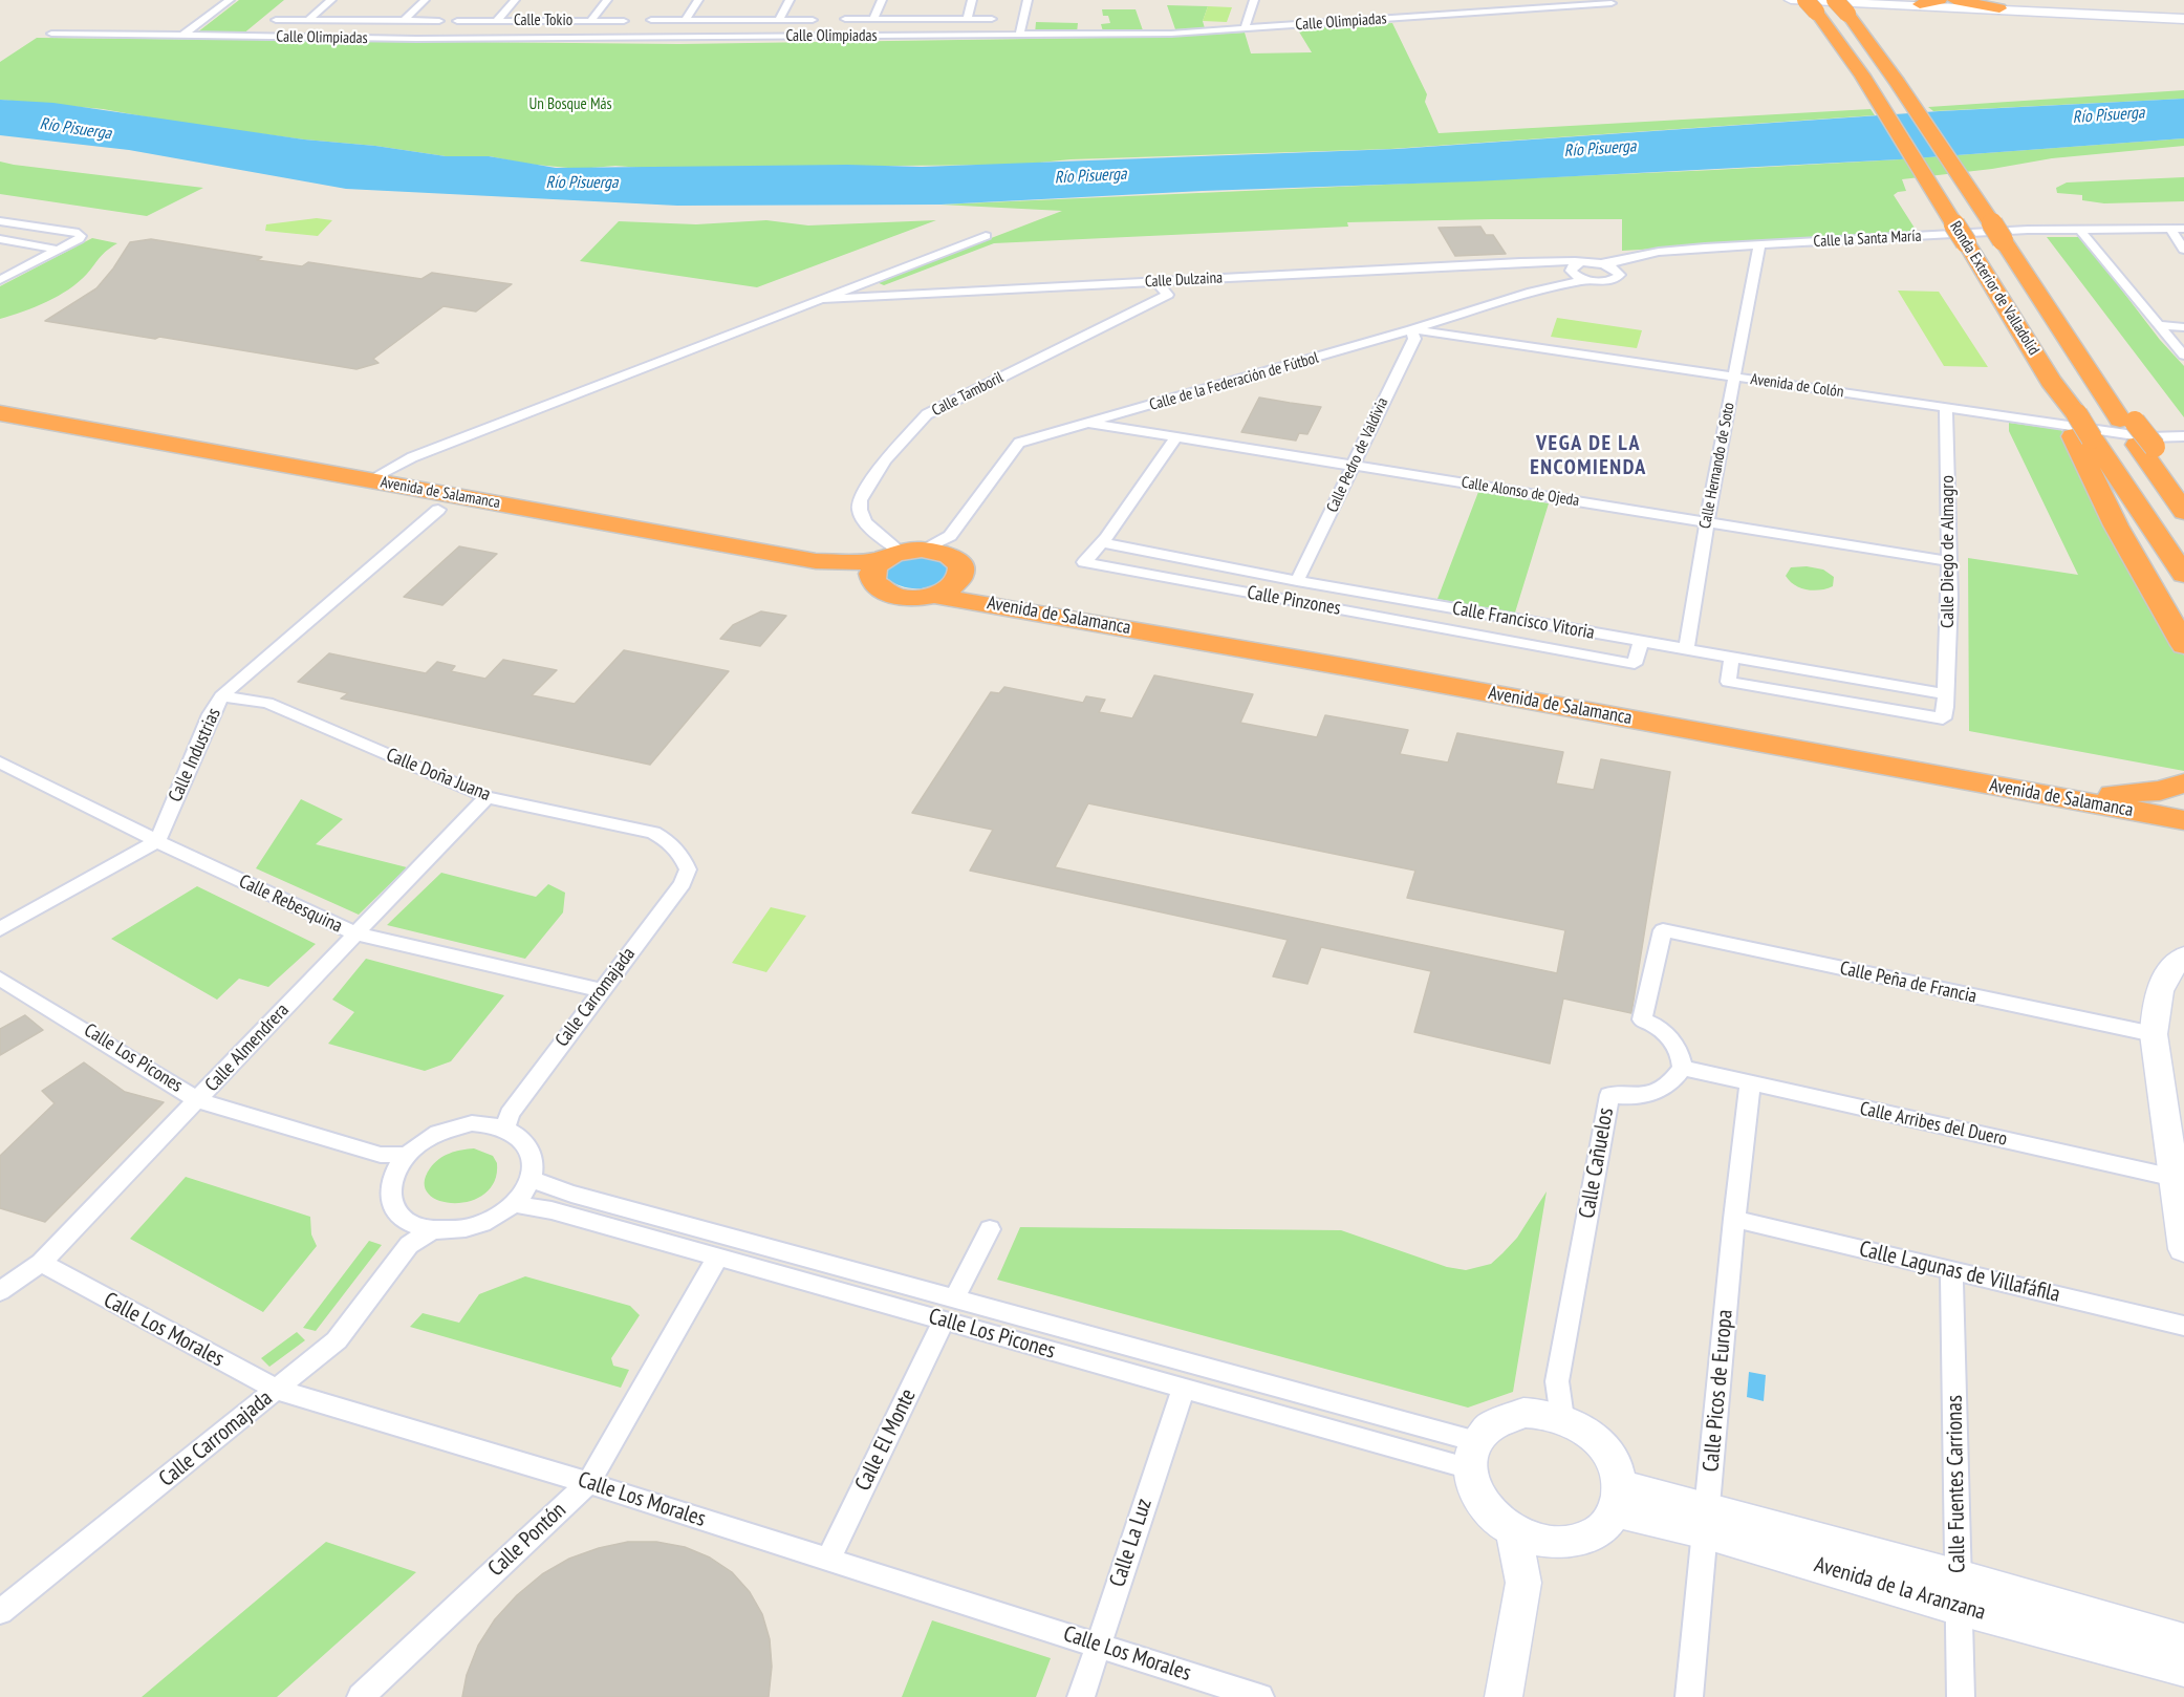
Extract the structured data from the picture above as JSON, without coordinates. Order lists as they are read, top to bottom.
{
  "streets": {
    "highway": ["Ronda Exterior de Valladolid", "Avenida de Salamanca"],
    "street": [
      "Calle Tokio",
      "Calle Olimpiadas",
      "Calle la Santa María",
      "Calle Dulzaina",
      "Calle de la Federación de Fútbol",
      "Avenida de Colón",
      "Calle Tamboril",
      "Calle Pedro de Valdivia",
      "Calle Hernando de Soto",
      "Calle Alonso de Ojeda",
      "Calle Diego de Almagro",
      "Calle Pinzones",
      "Calle Francisco Vitoria",
      "Calle Industrias",
      "Calle Doña Juana",
      "Calle Rebesquina",
      "Calle Peña de Francia",
      "Calle Carromajada",
      "Calle Almendrera",
      "Calle Los Picones",
      "Calle Arribes del Duero",
      "Calle Cañuelos",
      "Calle Lagunas de Villafáfila",
      "Calle Los Morales",
      "Calle Picos de Europa",
      "Calle El Monte",
      "Calle Fuentes Carrionas",
      "Calle Pontón",
      "Calle La Luz",
      "Avenida de la Aranzana"
    ]
  },
  "crossings": [
    ["Calle la Santa María", "Calle Dulzaina"],
    ["Calle la Santa María", "Calle de la Federación de Fútbol"],
    ["Calle la Santa María", "Calle Hernando de Soto"],
    ["Calle Dulzaina", "Calle de la Federación de Fútbol"],
    ["Calle Dulzaina", "Calle Tamboril"],
    ["Calle de la Federación de Fútbol", "Avenida de Colón"],
    ["Calle de la Federación de Fútbol", "Calle Pedro de Valdivia"],
    ["Calle de la Federación de Fútbol", "Calle Alonso de Ojeda"],
    ["Calle de la Federación de Fútbol", "Avenida de Salamanca"],
    ["Avenida de Colón", "Calle Pedro de Valdivia"],
    ["Avenida de Colón", "Calle Hernando de Soto"],
    ["Avenida de Colón", "Calle Diego de Almagro"],
    ["Calle Tamboril", "Avenida de Salamanca"],
    ["Calle Pedro de Valdivia", "Calle Alonso de Ojeda"],
    ["Calle Pedro de Valdivia", "Calle Francisco Vitoria"],
    ["Calle Hernando de Soto", "Calle Alonso de Ojeda"],
    ["Calle Hernando de Soto", "Calle Francisco Vitoria"],
    ["Calle Alonso de Ojeda", "Calle Diego de Almagro"],
    ["Calle Alonso de Ojeda", "Calle Pinzones"],
    ["Calle Diego de Almagro", "Calle Francisco Vitoria"],
    ["Calle Pinzones", "Calle Francisco Vitoria"],
    ["Calle Industrias", "Calle Doña Juana"],
    ["Calle Industrias", "Calle Rebesquina"],
    ["Calle Doña Juana", "Calle Carromajada"],
    ["Calle Doña Juana", "Calle Almendrera"],
    ["Calle Rebesquina", "Calle Carromajada"],
    ["Calle Rebesquina", "Calle Almendrera"],
    ["Calle Peña de Francia", "Calle Arribes del Duero"],
    ["Calle Peña de Francia", "Calle Cañuelos"],
    ["Calle Carromajada", "Calle Los Picones"],
    ["Calle Carromajada", "Calle Los Morales"],
    ["Calle Almendrera", "Calle Los Picones"],
    ["Calle Almendrera", "Calle Los Morales"],
    ["Calle Los Picones", "Calle Cañuelos"],
    ["Calle Los Picones", "Calle El Monte"],
    ["Calle Los Picones", "Calle Pontón"],
    ["Calle Los Picones", "Calle La Luz"],
    ["Calle Los Picones", "Avenida de la Aranzana"],
    ["Calle Arribes del Duero", "Calle Cañuelos"],
    ["Calle Arribes del Duero", "Calle Picos de Europa"],
    ["Calle Cañuelos", "Avenida de la Aranzana"],
    ["Calle Lagunas de Villafáfila", "Calle Picos de Europa"],
    ["Calle Lagunas de Villafáfila", "Calle Fuentes Carrionas"],
    ["Calle Los Morales", "Calle El Monte"],
    ["Calle Los Morales", "Calle Pontón"],
    ["Calle Los Morales", "Calle La Luz"],
    ["Calle Picos de Europa", "Avenida de la Aranzana"],
    ["Calle Fuentes Carrionas", "Avenida de la Aranzana"]
  ],
  "districts": ["VEGA DE LA ENCOMIENDA"],
  "water": ["Río Pisuerga"],
  "parks": ["Un Bosque Más"]
}
